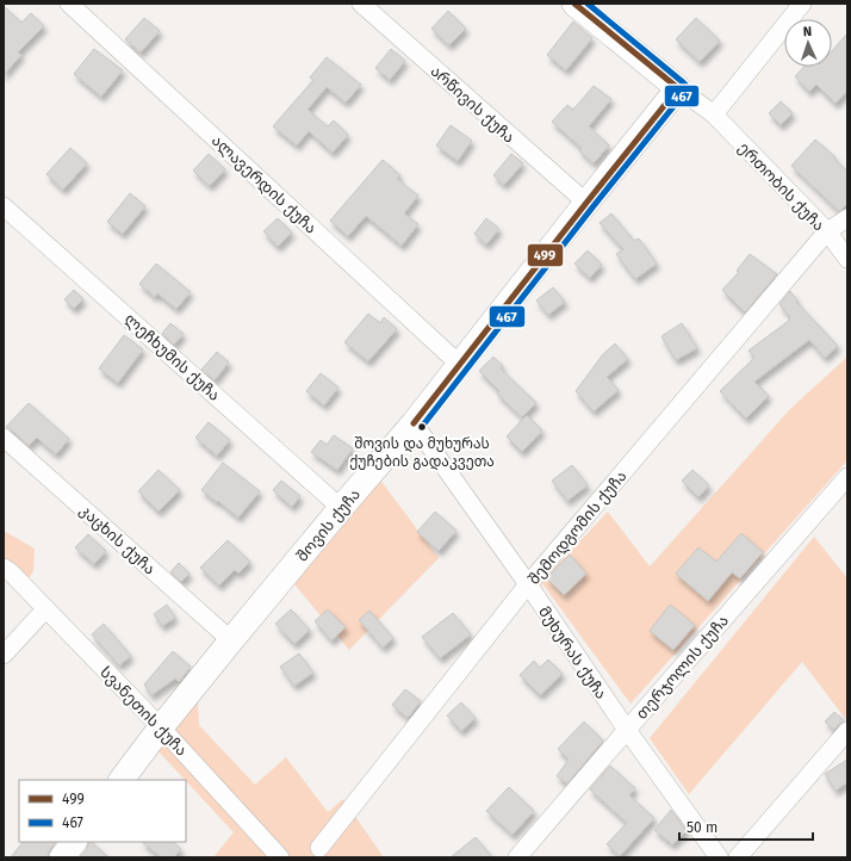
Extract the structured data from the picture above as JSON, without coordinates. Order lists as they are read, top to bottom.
{
  "streets": {
    "street": [
      "არწივის ქუჩა",
      "ალავერდის ქუჩა",
      "ერთობის ქუჩა",
      "ლეჩხუმის ქუჩა",
      "შოვის ქუჩა",
      "შემოდგომის ქუჩა",
      "კაცხის ქუჩა",
      "მუხურას ქუჩა",
      "თერჯოლის ქუჩა",
      "სვანეთის ქუჩა"
    ]
  },
  "crossings": [
    ["არწივის ქუჩა", "შოვის ქუჩა"],
    ["ალავერდის ქუჩა", "შოვის ქუჩა"],
    ["ერთობის ქუჩა", "შოვის ქუჩა"],
    ["ერთობის ქუჩა", "შემოდგომის ქუჩა"],
    ["ლეჩხუმის ქუჩა", "შოვის ქუჩა"],
    ["შოვის ქუჩა", "კაცხის ქუჩა"],
    ["შოვის ქუჩა", "მუხურას ქუჩა"],
    ["შოვის ქუჩა", "სვანეთის ქუჩა"],
    ["შემოდგომის ქუჩა", "მუხურას ქუჩა"],
    ["მუხურას ქუჩა", "თერჯოლის ქუჩა"]
  ],
  "places": ["შოვის და მუხურას ქუჩების გადაკვეთა"],
  "lines": ["transit line 499", "transit line 467"],
  "legend": ["499", "467"],
  "scale_bar": "50 m",
  "north": "top"
}
